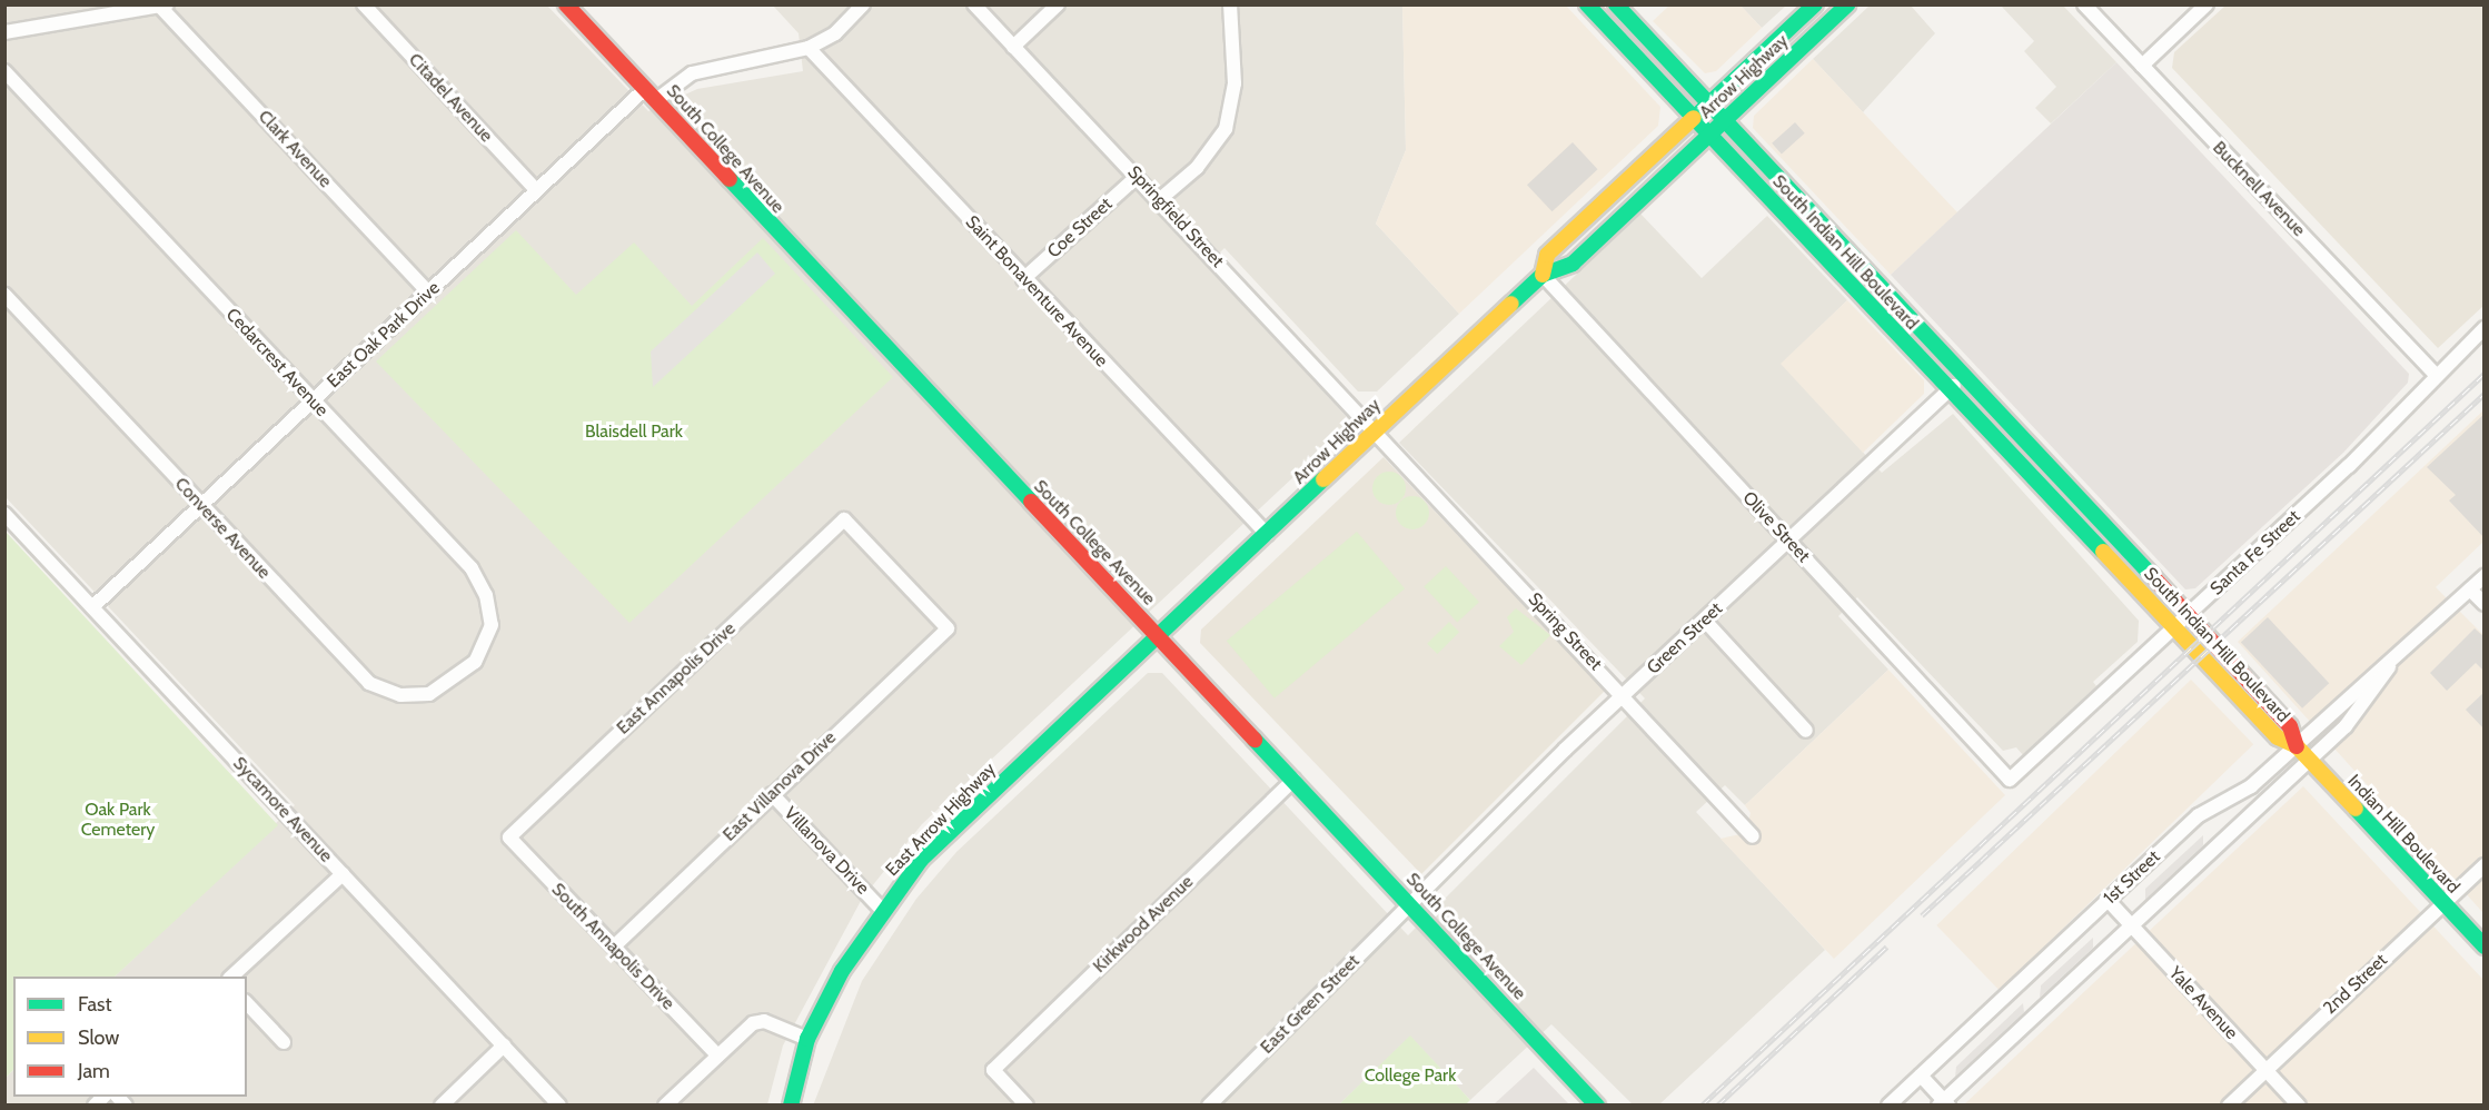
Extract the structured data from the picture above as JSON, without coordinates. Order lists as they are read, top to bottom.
{
  "streets": {
    "main road": [
      "Arrow Highway",
      "South College Avenue",
      "South Indian Hill Boulevard",
      "East Arrow Highway",
      "Indian Hill Boulevard"
    ],
    "street": [
      "Citadel Avenue",
      "Clark Avenue",
      "Bucknell Avenue",
      "Springfield Street",
      "Coe Street",
      "Saint Bonaventure Avenue",
      "East Oak Park Drive",
      "Cedarcrest Avenue",
      "Olive Street",
      "Converse Avenue",
      "Santa Fe Street",
      "Spring Street",
      "Green Street",
      "East Annapolis Drive",
      "East Villanova Drive",
      "Sycamore Avenue",
      "Villanova Drive",
      "1st Street",
      "Kirkwood Avenue",
      "South Annapolis Drive",
      "2nd Street",
      "Yale Avenue",
      "East Green Street"
    ]
  },
  "crossings": [
    ["Arrow Highway", "South College Avenue"],
    ["Arrow Highway", "Springfield Street"],
    ["Arrow Highway", "South Indian Hill Boulevard"],
    ["Arrow Highway", "Saint Bonaventure Avenue"],
    ["Arrow Highway", "Olive Street"],
    ["Arrow Highway", "Spring Street"],
    ["Arrow Highway", "East Arrow Highway"],
    ["Citadel Avenue", "East Oak Park Drive"],
    ["Clark Avenue", "East Oak Park Drive"],
    ["South College Avenue", "East Oak Park Drive"],
    ["South College Avenue", "Green Street"],
    ["South College Avenue", "East Arrow Highway"],
    ["South College Avenue", "Kirkwood Avenue"],
    ["South College Avenue", "East Green Street"],
    ["Bucknell Avenue", "Santa Fe Street"],
    ["Springfield Street", "Coe Street"],
    ["Springfield Street", "Spring Street"],
    ["Coe Street", "Saint Bonaventure Avenue"],
    ["South Indian Hill Boulevard", "Santa Fe Street"],
    ["South Indian Hill Boulevard", "Green Street"],
    ["South Indian Hill Boulevard", "Indian Hill Boulevard"],
    ["South Indian Hill Boulevard", "1st Street"],
    ["Saint Bonaventure Avenue", "East Oak Park Drive"],
    ["East Oak Park Drive", "Cedarcrest Avenue"],
    ["East Oak Park Drive", "Converse Avenue"],
    ["East Oak Park Drive", "Sycamore Avenue"],
    ["Cedarcrest Avenue", "Converse Avenue"],
    ["Olive Street", "Santa Fe Street"],
    ["Olive Street", "Green Street"],
    ["Spring Street", "Green Street"],
    ["Green Street", "East Green Street"],
    ["East Annapolis Drive", "East Villanova Drive"],
    ["East Annapolis Drive", "South Annapolis Drive"],
    ["East Villanova Drive", "Villanova Drive"],
    ["East Villanova Drive", "South Annapolis Drive"],
    ["East Arrow Highway", "Villanova Drive"],
    ["Indian Hill Boulevard", "1st Street"],
    ["Indian Hill Boulevard", "2nd Street"],
    ["1st Street", "Yale Avenue"],
    ["2nd Street", "Yale Avenue"]
  ],
  "parks": ["Blaisdell Park", "Oak Park Cemetery", "College Park"],
  "legend": ["Fast", "Slow", "Jam"]
}
